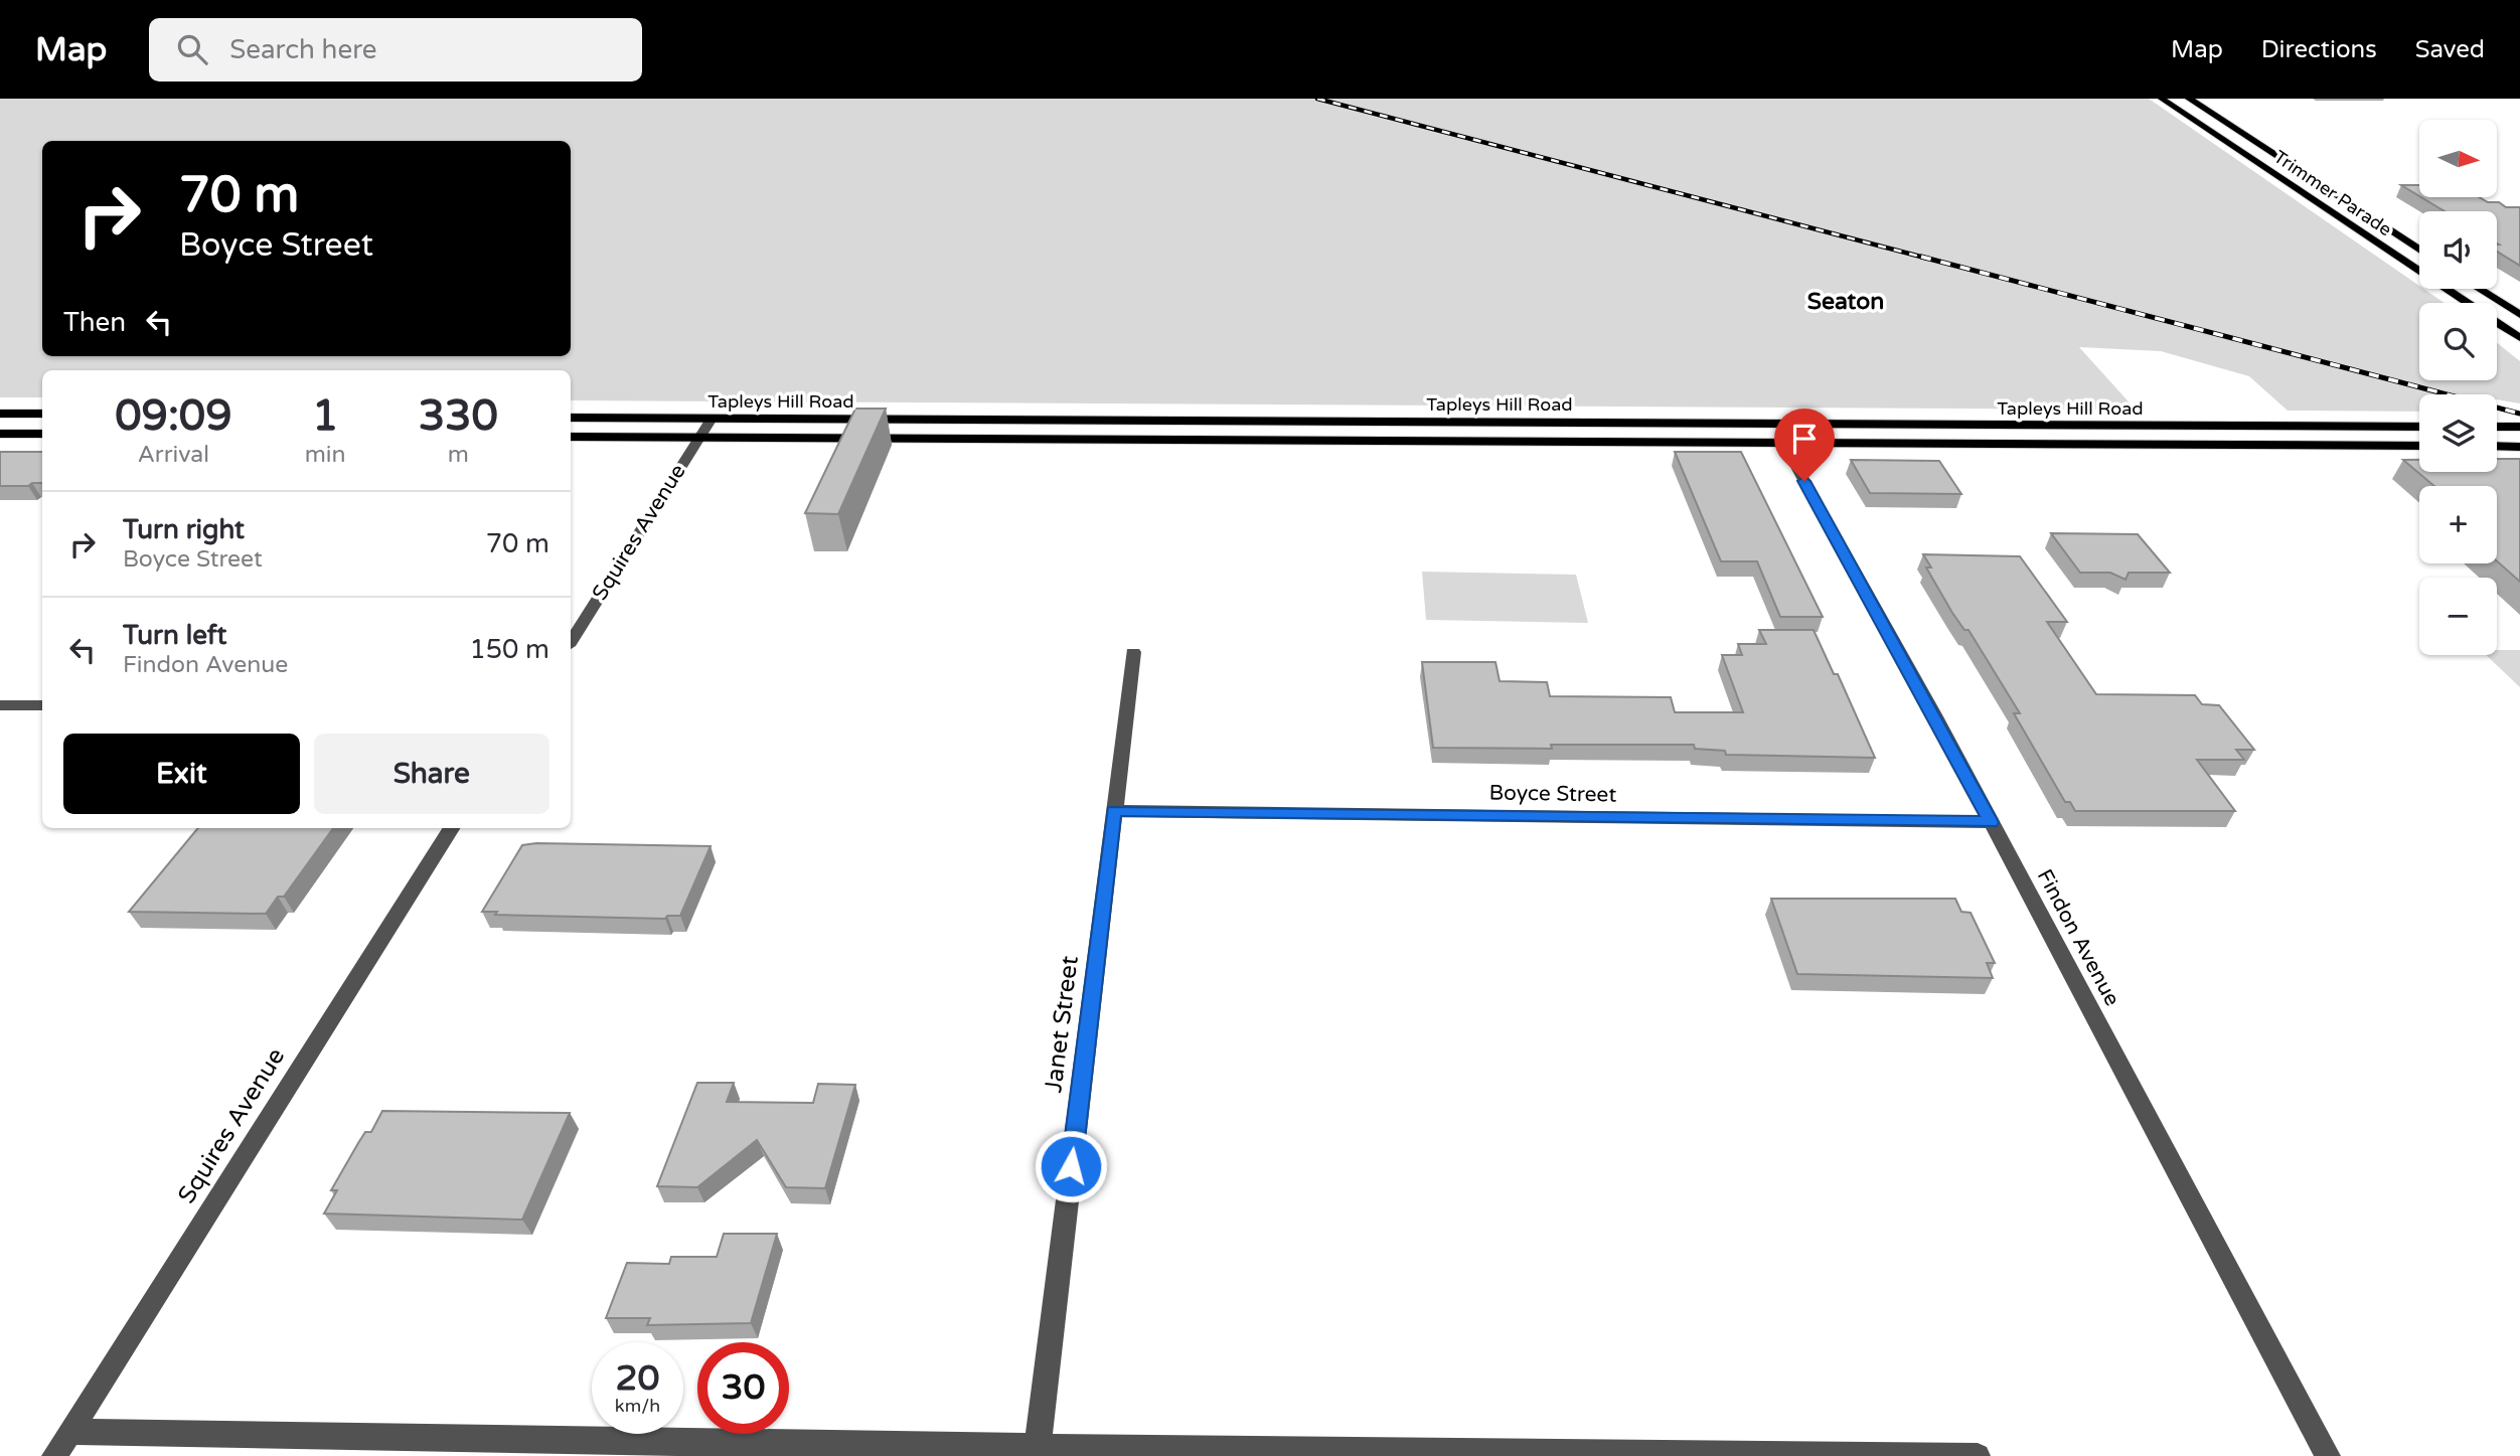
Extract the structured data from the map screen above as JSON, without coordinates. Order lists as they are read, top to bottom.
{
  "streets": {
    "main road": ["Trimmer Parade", "Tapleys Hill Road"],
    "street": [
      "Squires Avenue",
      "Boyce Street",
      "Findon Avenue",
      "Janet Street"
    ]
  },
  "crossings": [
    ["Tapleys Hill Road", "Squires Avenue"],
    ["Tapleys Hill Road", "Findon Avenue"],
    ["Boyce Street", "Findon Avenue"],
    ["Boyce Street", "Janet Street"]
  ],
  "districts": ["Seaton"],
  "north": "right",
  "page": {
    "header": "Map",
    "search": "Search here",
    "nav": ["Map", "Directions", "Saved"],
    "map_buttons": ["+", "−"],
    "turn": ["70 m", "Boyce Street"],
    "then": "Then",
    "eta": [
      "09:09",
      "Arrival",
      "1",
      "min",
      "330",
      "m"
    ],
    "list": [
      {
        "name": "Turn right",
        "note": "Boyce Street",
        "value": "70 m"
      },
      {
        "name": "Turn left",
        "note": "Findon Avenue",
        "value": "150 m"
      }
    ],
    "buttons": ["Exit", "Share"],
    "speed": "20 km/h",
    "limit": "30"
  }
}
